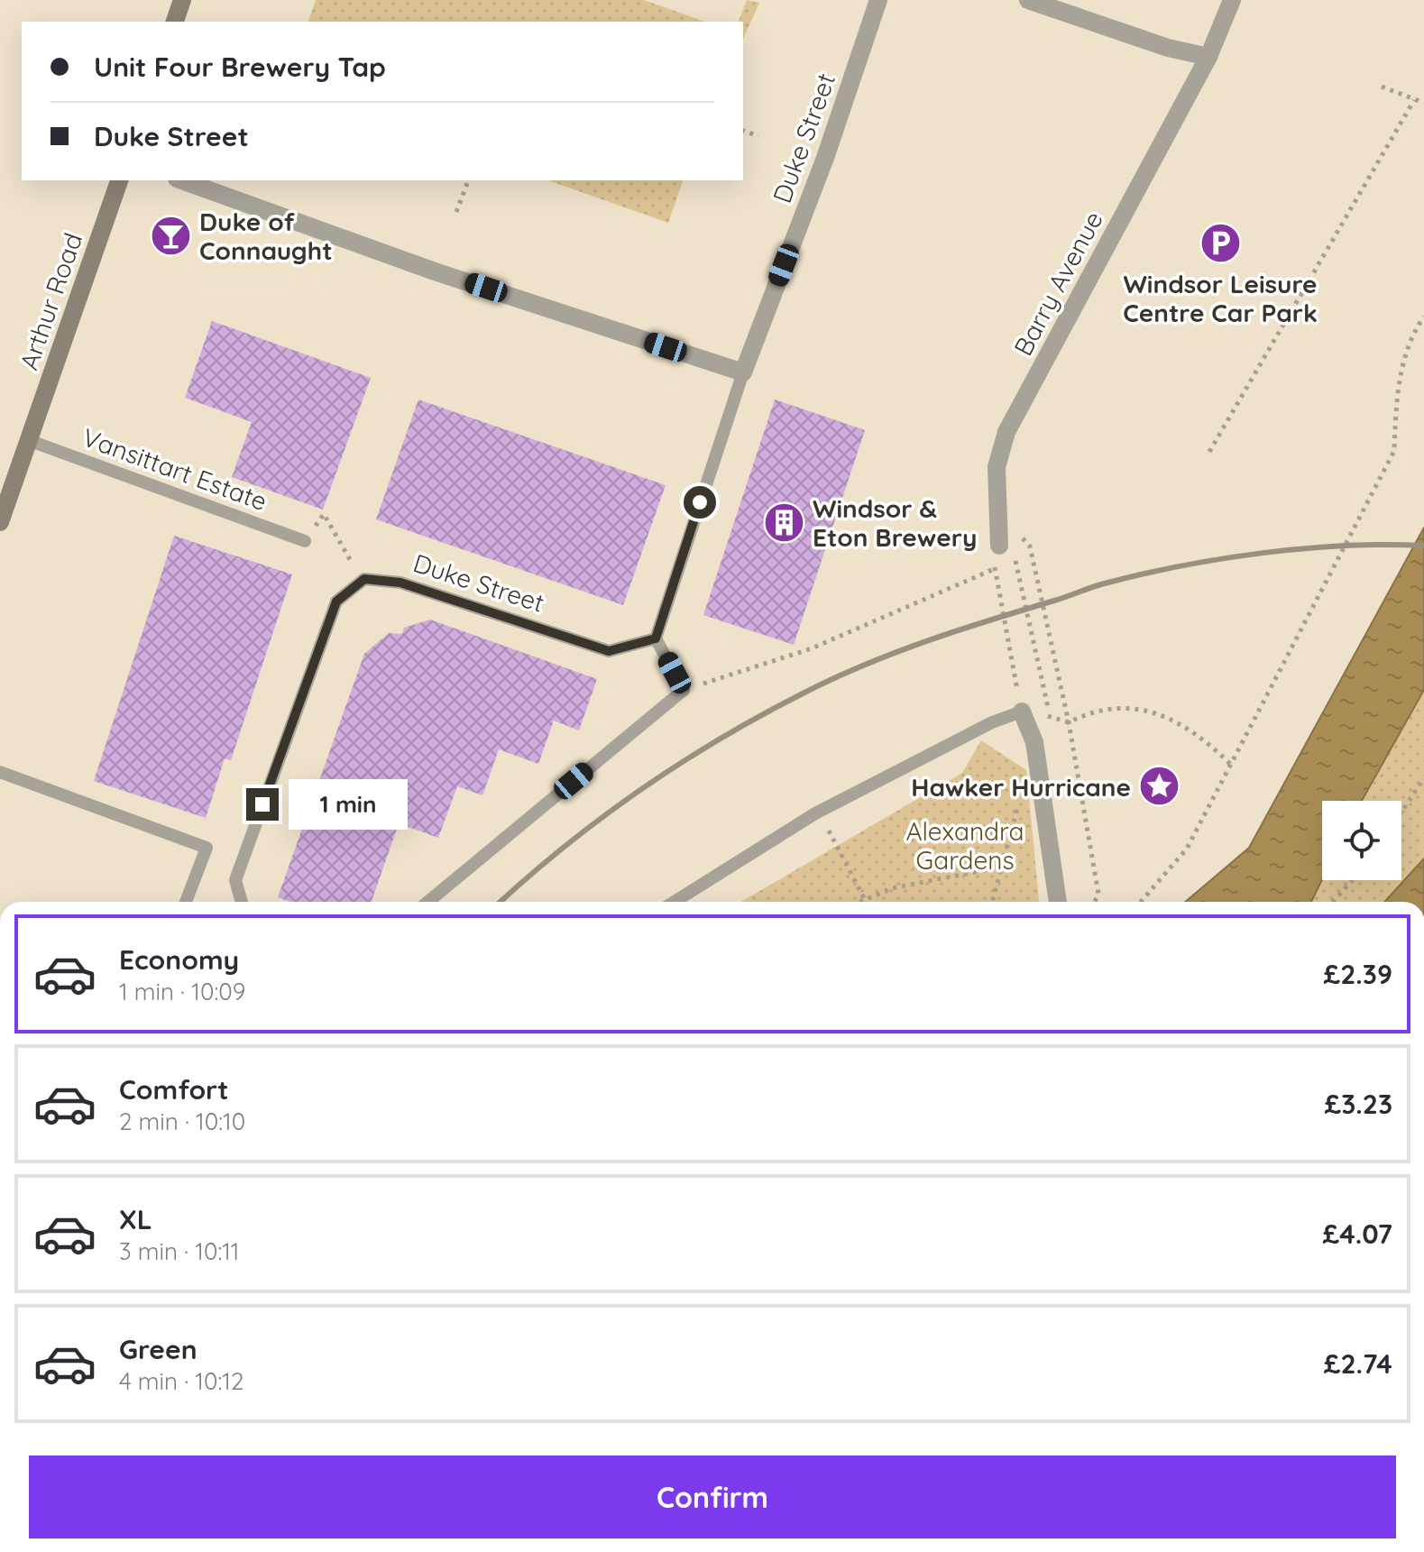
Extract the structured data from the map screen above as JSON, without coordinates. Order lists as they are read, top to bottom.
{
  "streets": {
    "street": ["Duke Street", "Barry Avenue", "Arthur Road"],
    "lane": ["Vansittart Estate"]
  },
  "crossings": [
    ["Arthur Road", "Vansittart Estate"]
  ],
  "parks": ["Alexandra Gardens"],
  "places": {
    "bar": ["Duke of Connaught"],
    "parking": ["Windsor Leisure Centre Car Park"],
    "building": ["Windsor & Eton Brewery"],
    "place": ["Hawker Hurricane"]
  },
  "page": {
    "banner": ["Unit Four Brewery Tap", "Duke Street"],
    "bubble": "1 min",
    "list": [
      {
        "name": "Economy",
        "note": "1 min · 10:09",
        "value": "£2.39"
      },
      {
        "name": "Comfort",
        "note": "2 min · 10:10",
        "value": "£3.23"
      },
      {
        "name": "XL",
        "note": "3 min · 10:11",
        "value": "£4.07"
      },
      {
        "name": "Green",
        "note": "4 min · 10:12",
        "value": "£2.74"
      }
    ],
    "buttons": "Confirm"
  }
}
